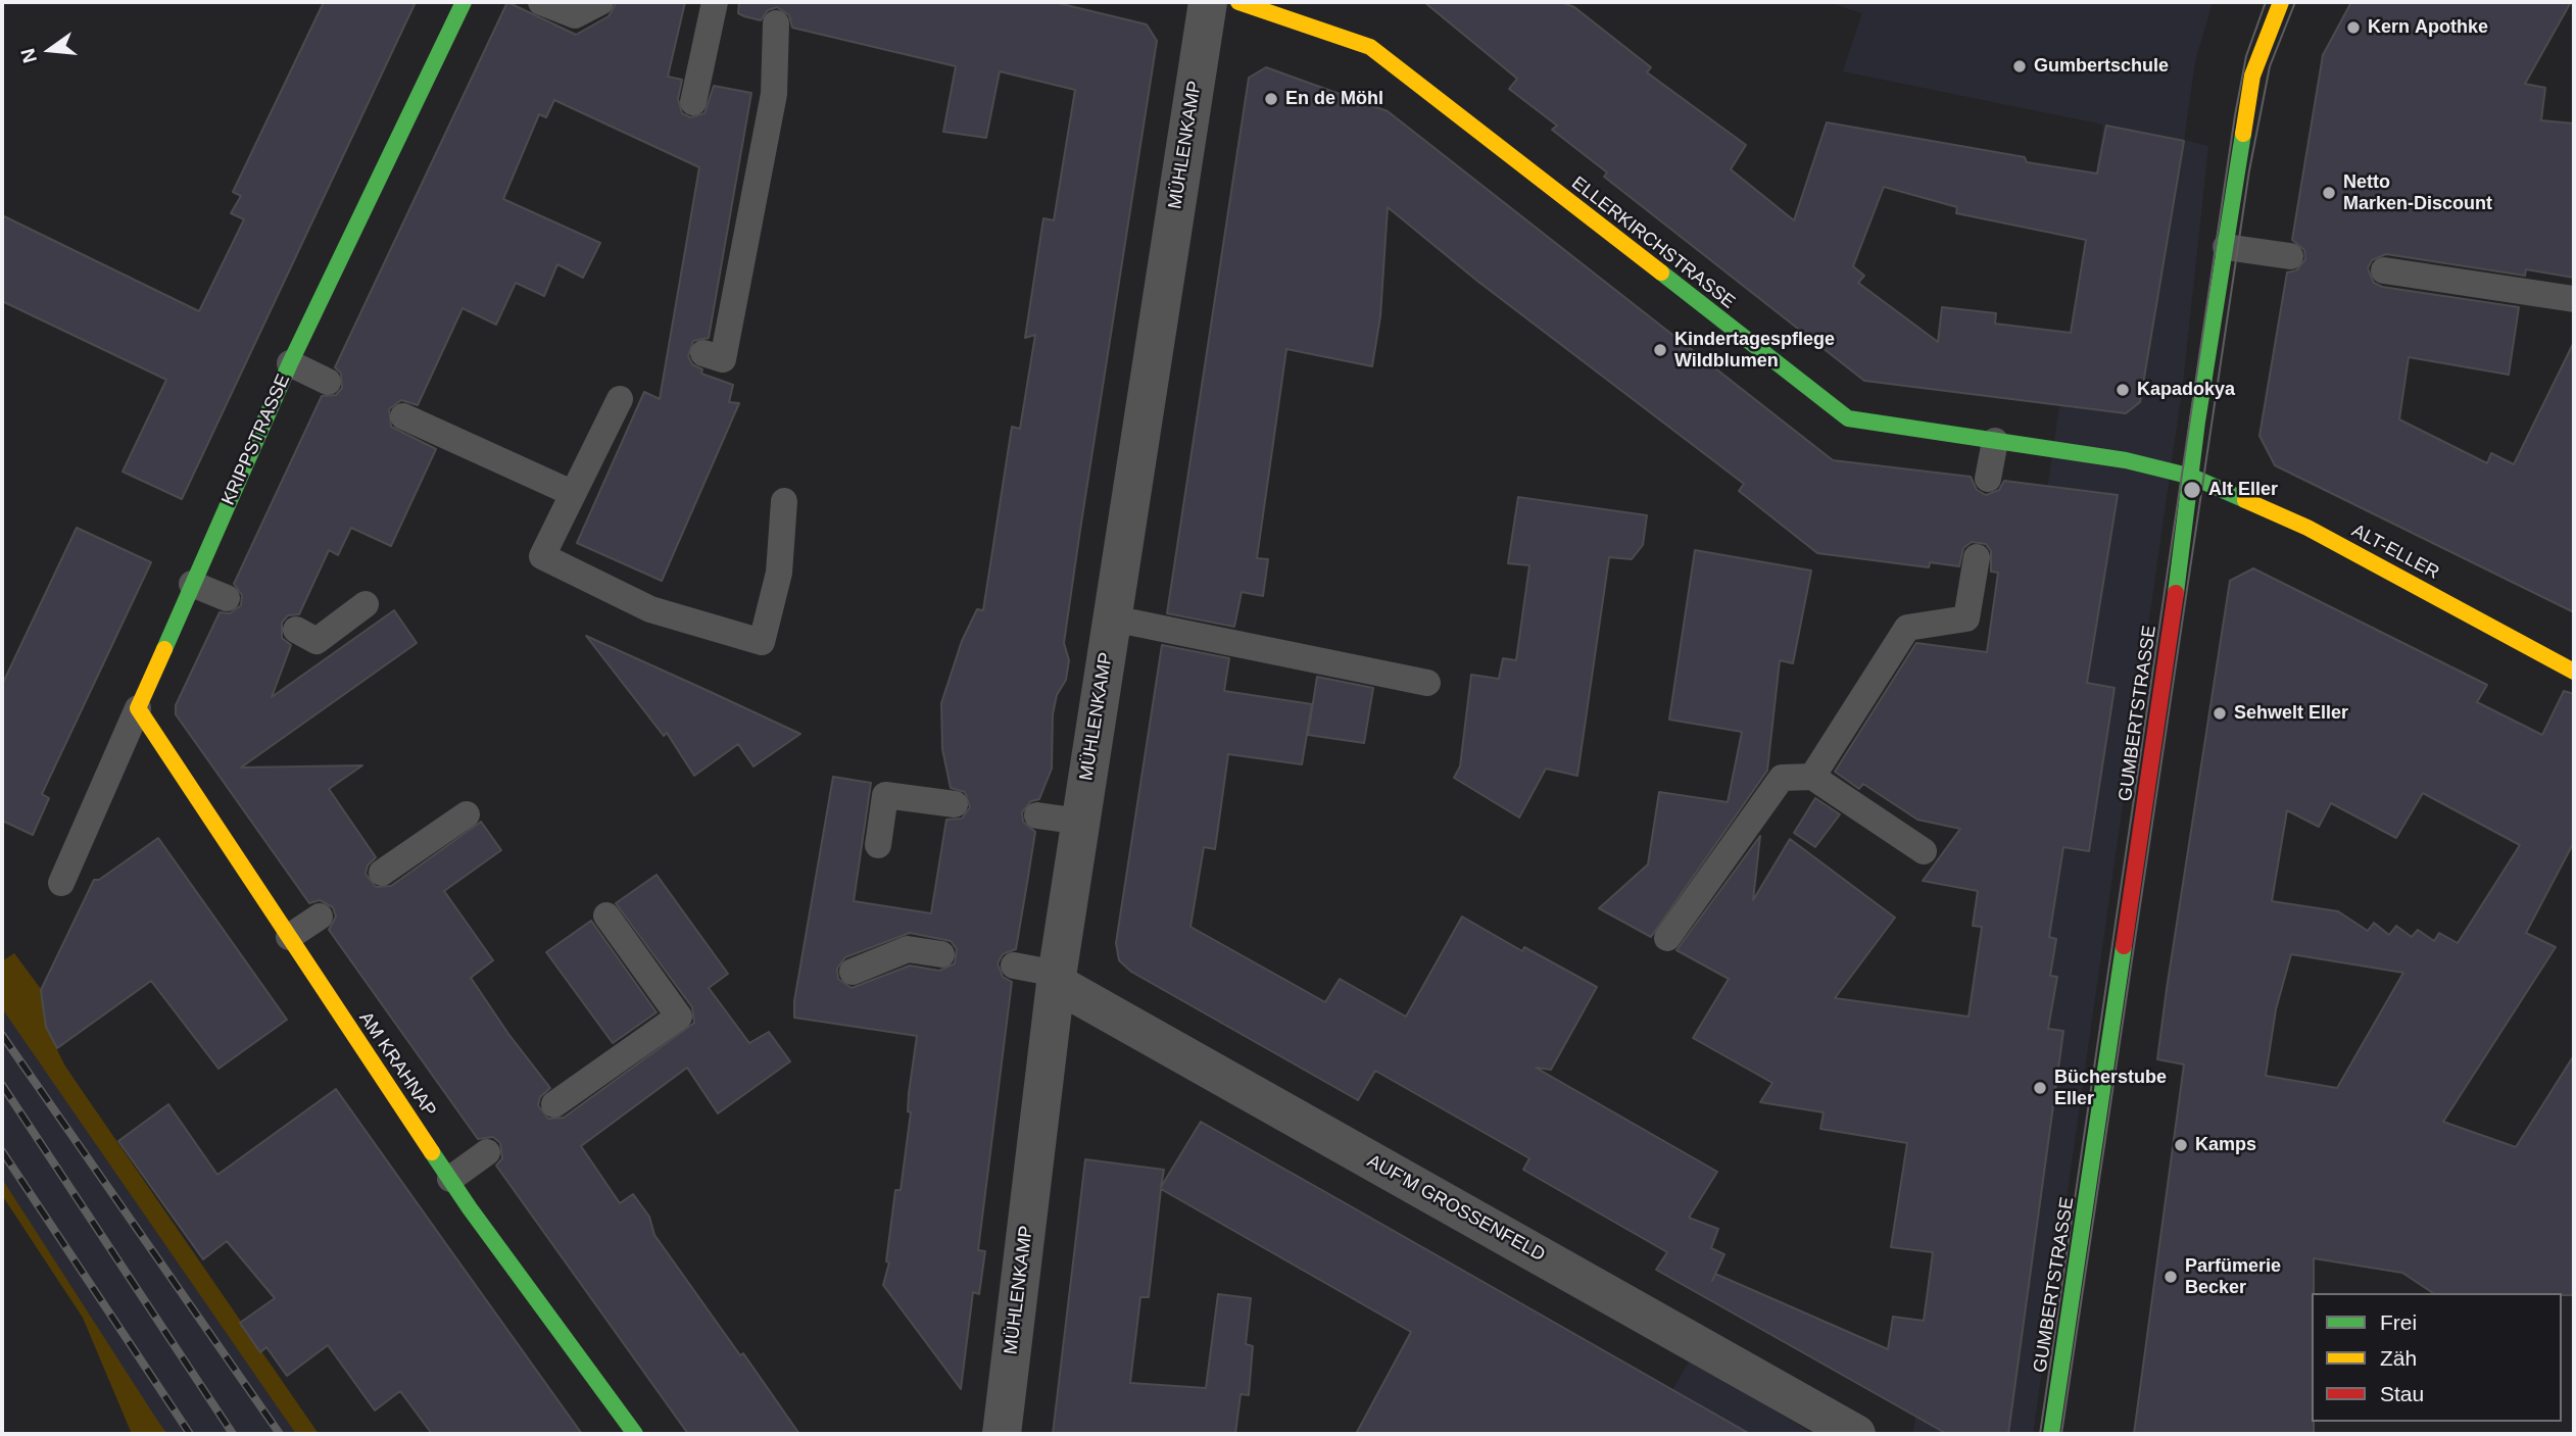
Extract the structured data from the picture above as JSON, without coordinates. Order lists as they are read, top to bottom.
{
  "streets": {
    "street": [
      "MÜHLENKAMP",
      "ELLERKIRCHSTRASSE",
      "KRIPPSTRASSE",
      "ALT-ELLER",
      "GUMBERTSTRASSE",
      "AM KRAHNAP",
      "AUF'M GROSSENFELD"
    ]
  },
  "crossings": [
    ["MÜHLENKAMP", "AUF'M GROSSENFELD"],
    ["ELLERKIRCHSTRASSE", "ALT-ELLER"],
    ["ELLERKIRCHSTRASSE", "GUMBERTSTRASSE"],
    ["KRIPPSTRASSE", "AM KRAHNAP"],
    ["ALT-ELLER", "GUMBERTSTRASSE"]
  ],
  "places": [
    "Kern Apothke",
    "Gumbertschule",
    "En de Möhl",
    "Netto Marken-Discount",
    "Kindertagespflege Wildblumen",
    "Kapadokya",
    "Alt Eller",
    "Sehwelt Eller",
    "Bücherstube Eller",
    "Kamps",
    "Parfümerie Becker"
  ],
  "legend": ["Frei", "Zäh", "Stau"],
  "north": "left"
}
